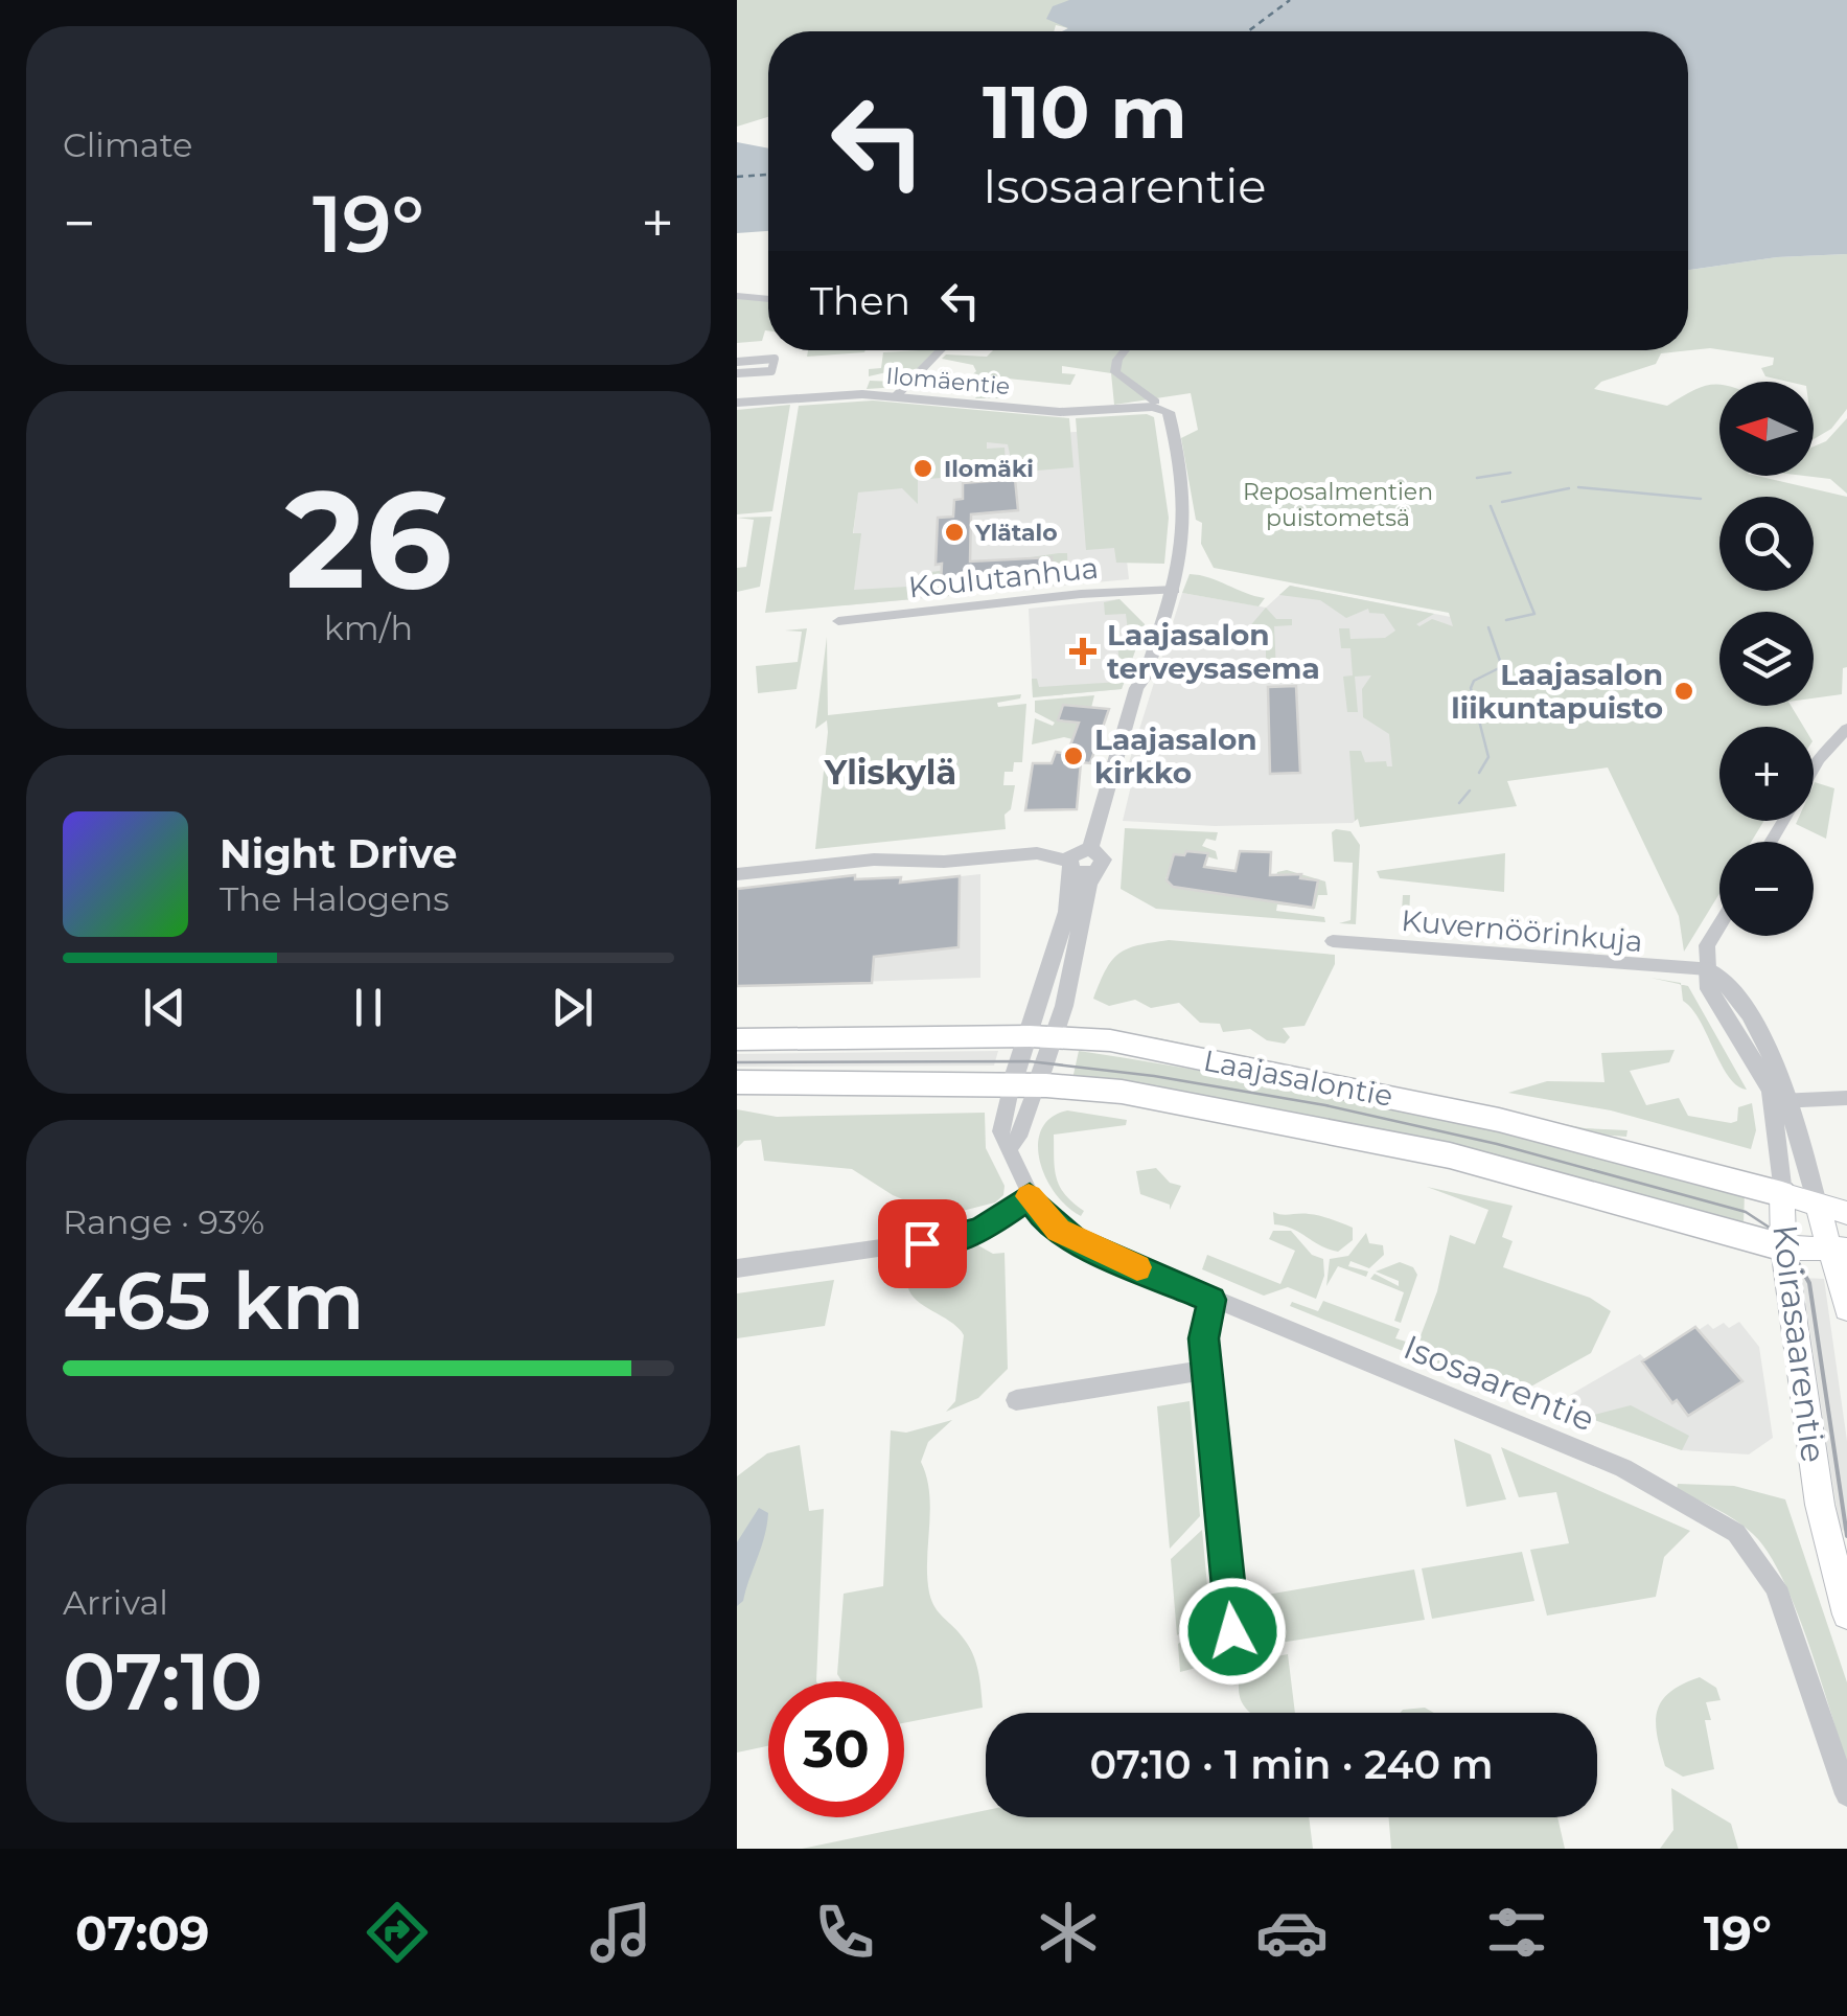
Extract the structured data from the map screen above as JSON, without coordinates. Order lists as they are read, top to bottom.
{
  "streets": {
    "main road": ["Laajasalontie", "Koirasaarentie"],
    "street": [
      "Ilomäentie",
      "Koulutanhua",
      "Kuvernöörinkuja",
      "Isosaarentie"
    ]
  },
  "crossings": [
    ["Laajasalontie", "Koirasaarentie"],
    ["Laajasalontie", "Isosaarentie"]
  ],
  "districts": ["Yliskylä"],
  "parks": ["Reposalmentien puistometsä"],
  "places": {
    "other": [
      "Ilomäki",
      "Ylätalo",
      "Laajasalon liikuntapuisto",
      "Laajasalon kirkko"
    ],
    "health": ["Laajasalon terveysasema"]
  },
  "north": "left",
  "page": {
    "tile": [
      "Climate",
      ["26", "km/h"],
      ["Range · 93%", "465 km"],
      ["Arrival", "07:10"]
    ],
    "turn": ["110 m", "Isosaarentie"],
    "heat": ["−", "19°", "+"],
    "then": "Then",
    "map_buttons": ["+", "−"],
    "song": ["Night Drive", "The Halogens"],
    "limit": "30",
    "trip": "07:10 · 1 min · 240 m",
    "tabs": ["07:09", "19°"]
  }
}
